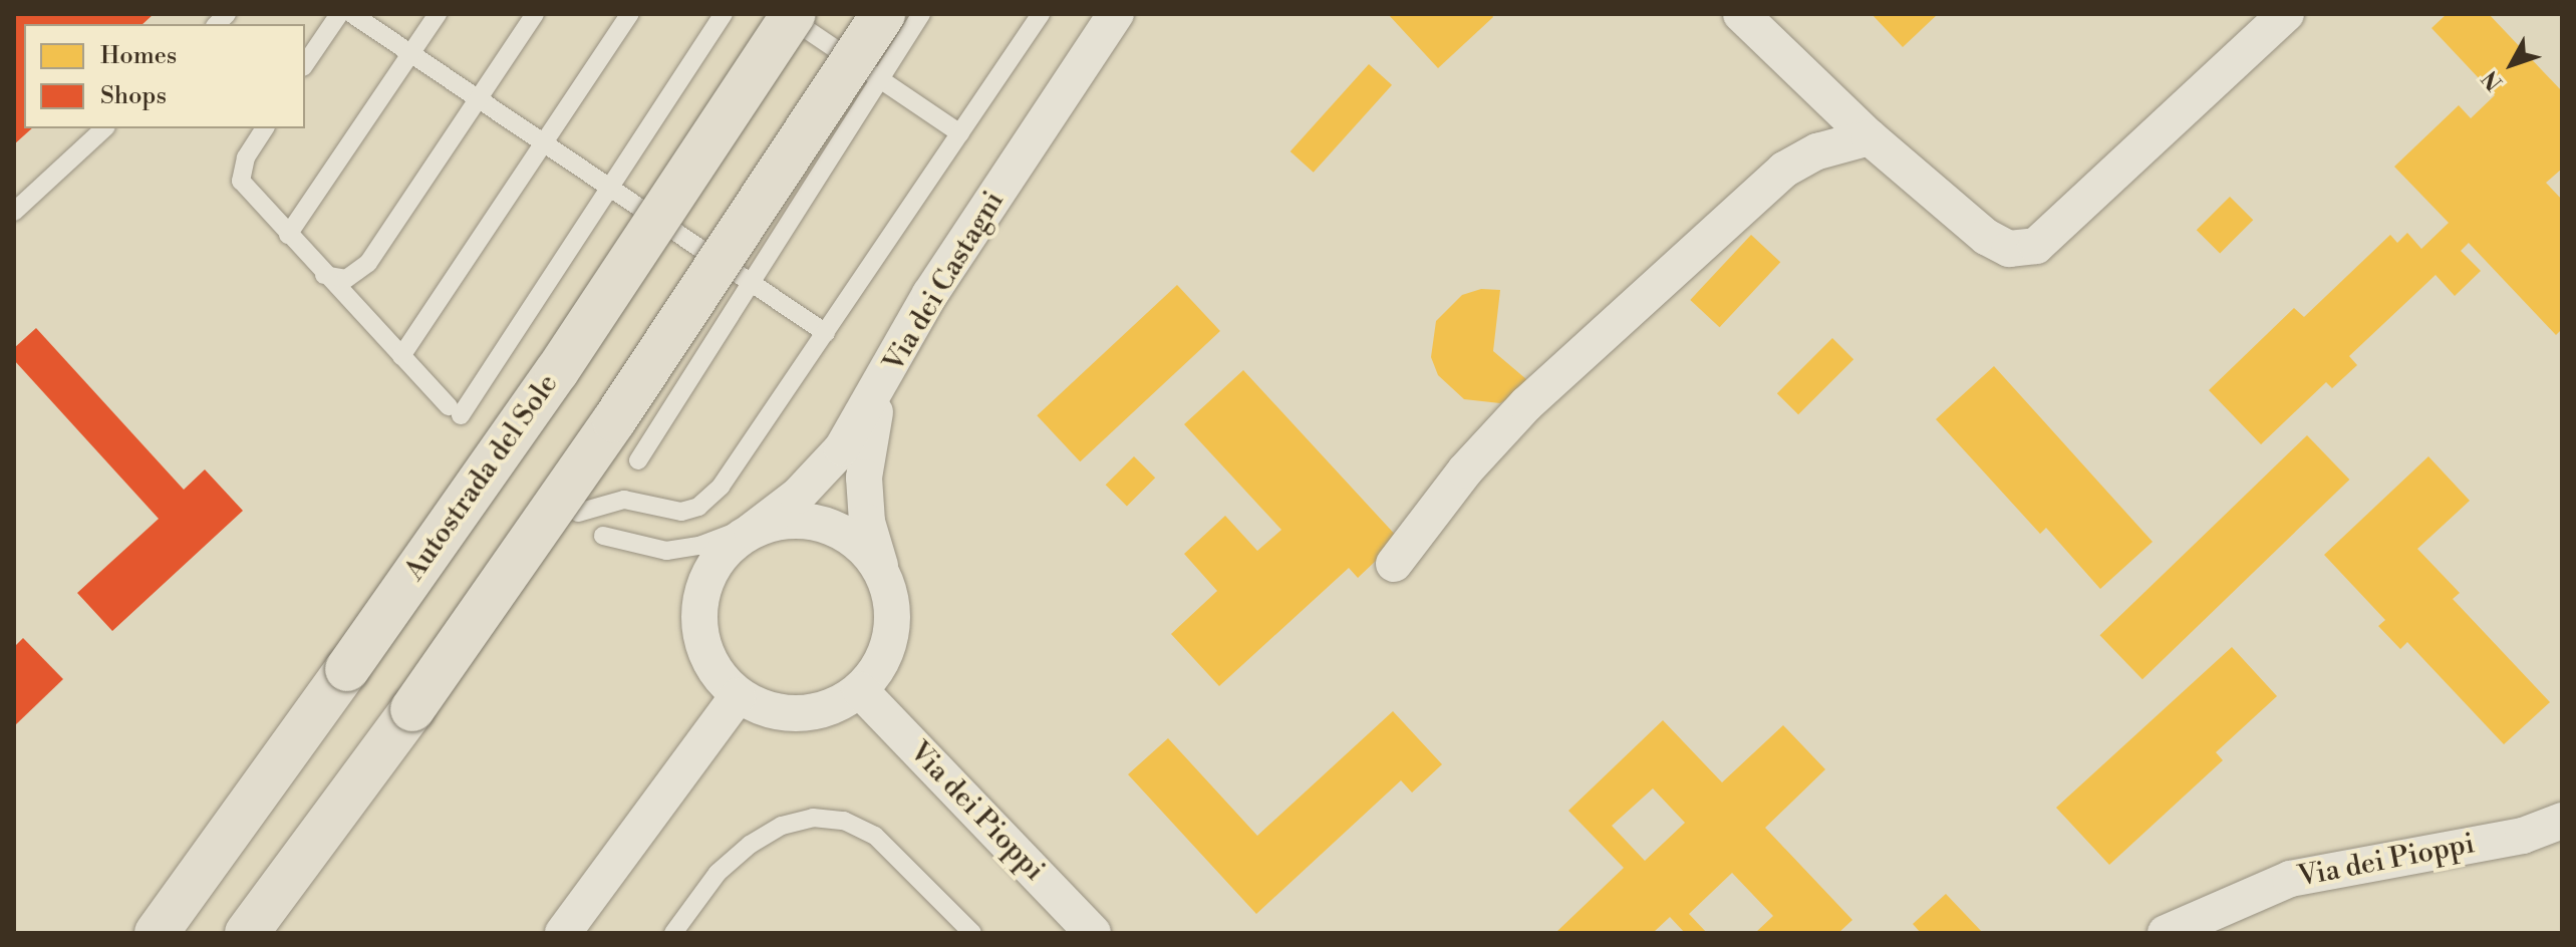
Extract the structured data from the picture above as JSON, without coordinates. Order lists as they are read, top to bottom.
{
  "streets": {
    "highway": ["Autostrada del Sole"],
    "street": ["Via dei Castagni", "Via dei Pioppi"]
  },
  "crossings": [
    ["Via dei Castagni", "Via dei Pioppi"]
  ],
  "legend": ["Homes", "Shops"],
  "north": "bottom left"
}
